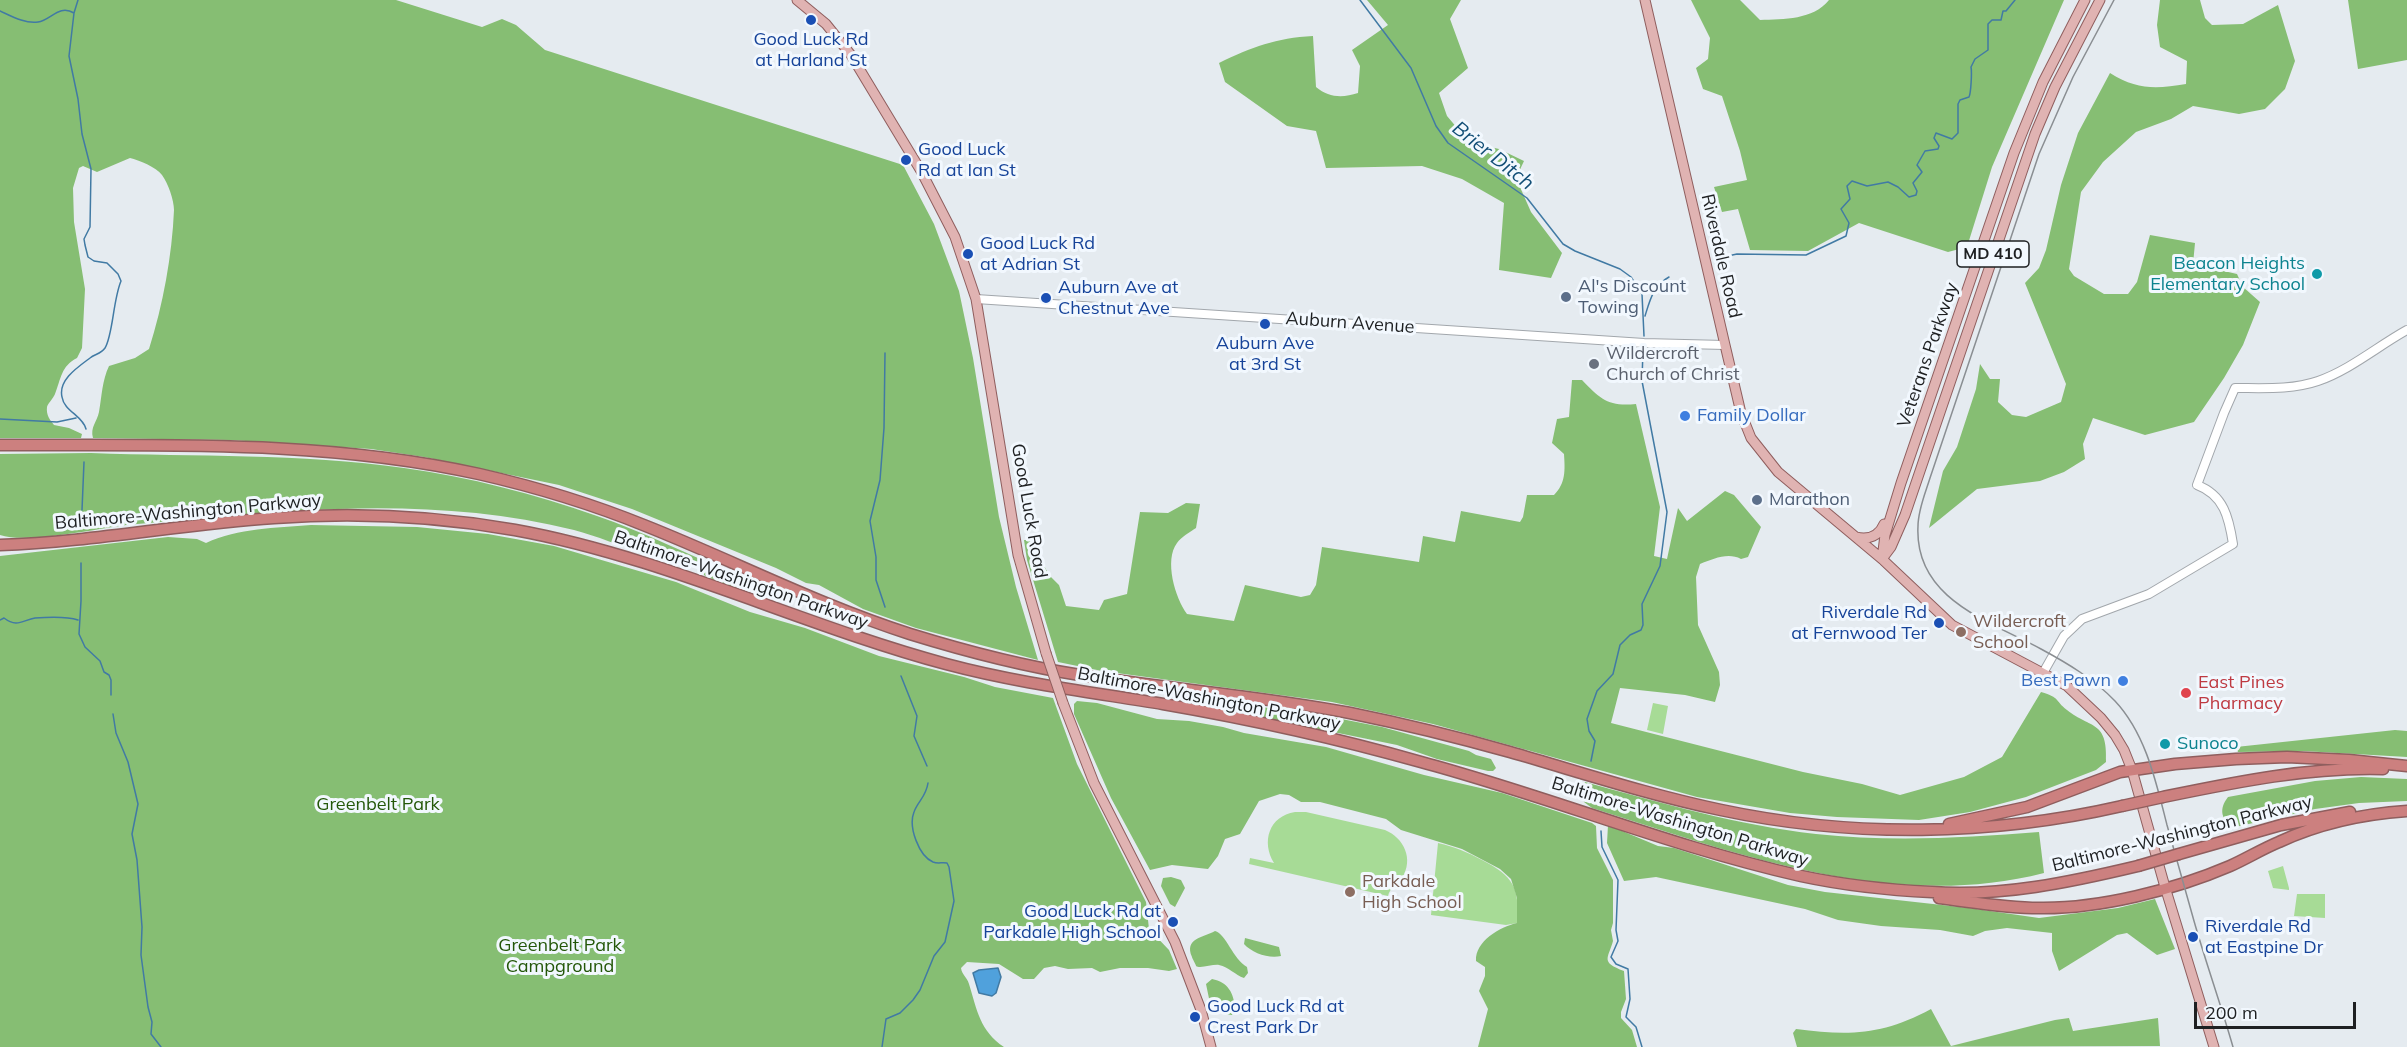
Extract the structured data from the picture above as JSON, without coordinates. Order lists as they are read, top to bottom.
{
  "streets": {
    "highway": ["Baltimore-Washington Parkway"],
    "main road": [
      "MD 410",
      "Riverdale Road",
      "Veterans Parkway",
      "Good Luck Road"
    ],
    "street": ["Auburn Avenue"]
  },
  "crossings": [
    ["Riverdale Road", "Auburn Avenue"],
    ["Riverdale Road", "Veterans Parkway"],
    ["Auburn Avenue", "Good Luck Road"]
  ],
  "water": ["Brier Ditch"],
  "parks": ["Greenbelt Park", "Greenbelt Park Campground"],
  "places": [
    "Good Luck Rd at Harland St",
    "Good Luck Rd at Ian St",
    "Good Luck Rd at Adrian St",
    "Beacon Heights Elementary School",
    "Al's Discount Towing",
    "Auburn Ave at Chestnut Ave",
    "Auburn Ave at 3rd St",
    "Wildercroft Church of Christ",
    "Family Dollar",
    "Marathon",
    "Riverdale Rd at Fernwood Ter",
    "Wildercroft School",
    "Best Pawn",
    "East Pines Pharmacy",
    "Sunoco",
    "Parkdale High School",
    "Good Luck Rd at Parkdale High School",
    "Riverdale Rd at Eastpine Dr",
    "Good Luck Rd at Crest Park Dr"
  ],
  "scale_bar": "200 m"
}
